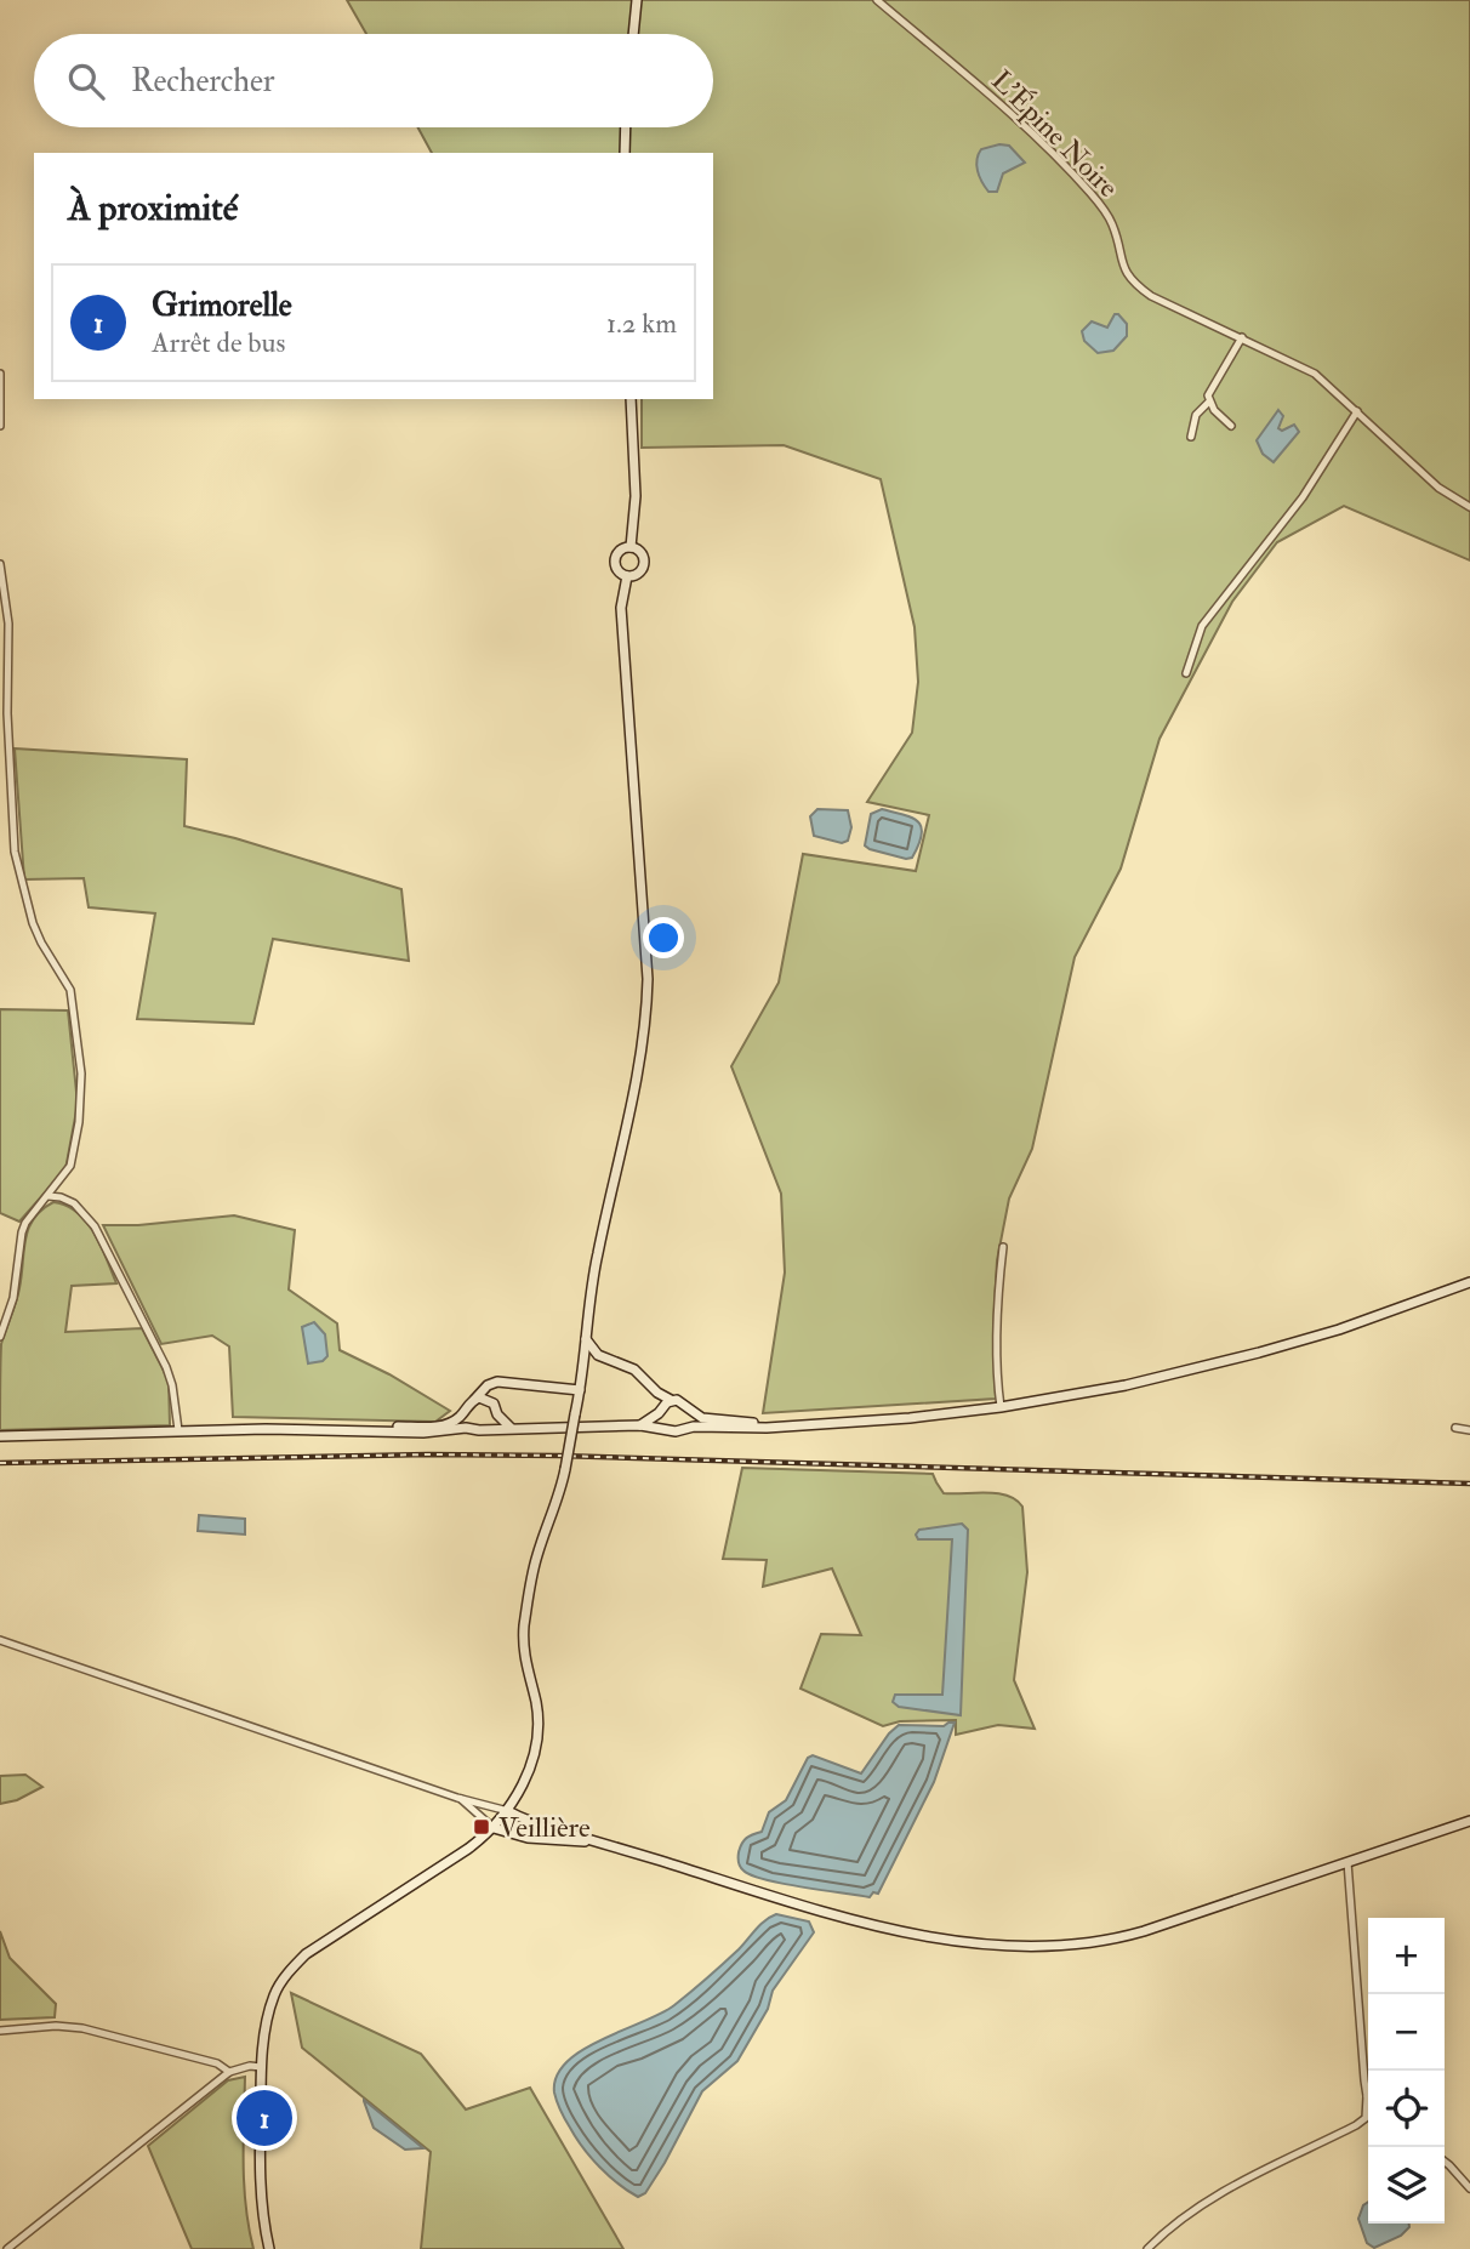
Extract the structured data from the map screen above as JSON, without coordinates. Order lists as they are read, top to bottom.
{
  "streets": {
    "street": ["L'Épine Noire"]
  },
  "places": {
    "transit": ["Veillière"]
  },
  "page": {
    "search": "Rechercher",
    "heading": "À proximité",
    "list": [
      {
        "mark": "1",
        "name": "Grimorelle",
        "note": "Arrêt de bus",
        "value": "1.2 km"
      }
    ],
    "map_buttons": ["+", "−"],
    "pins": "1"
  }
}
